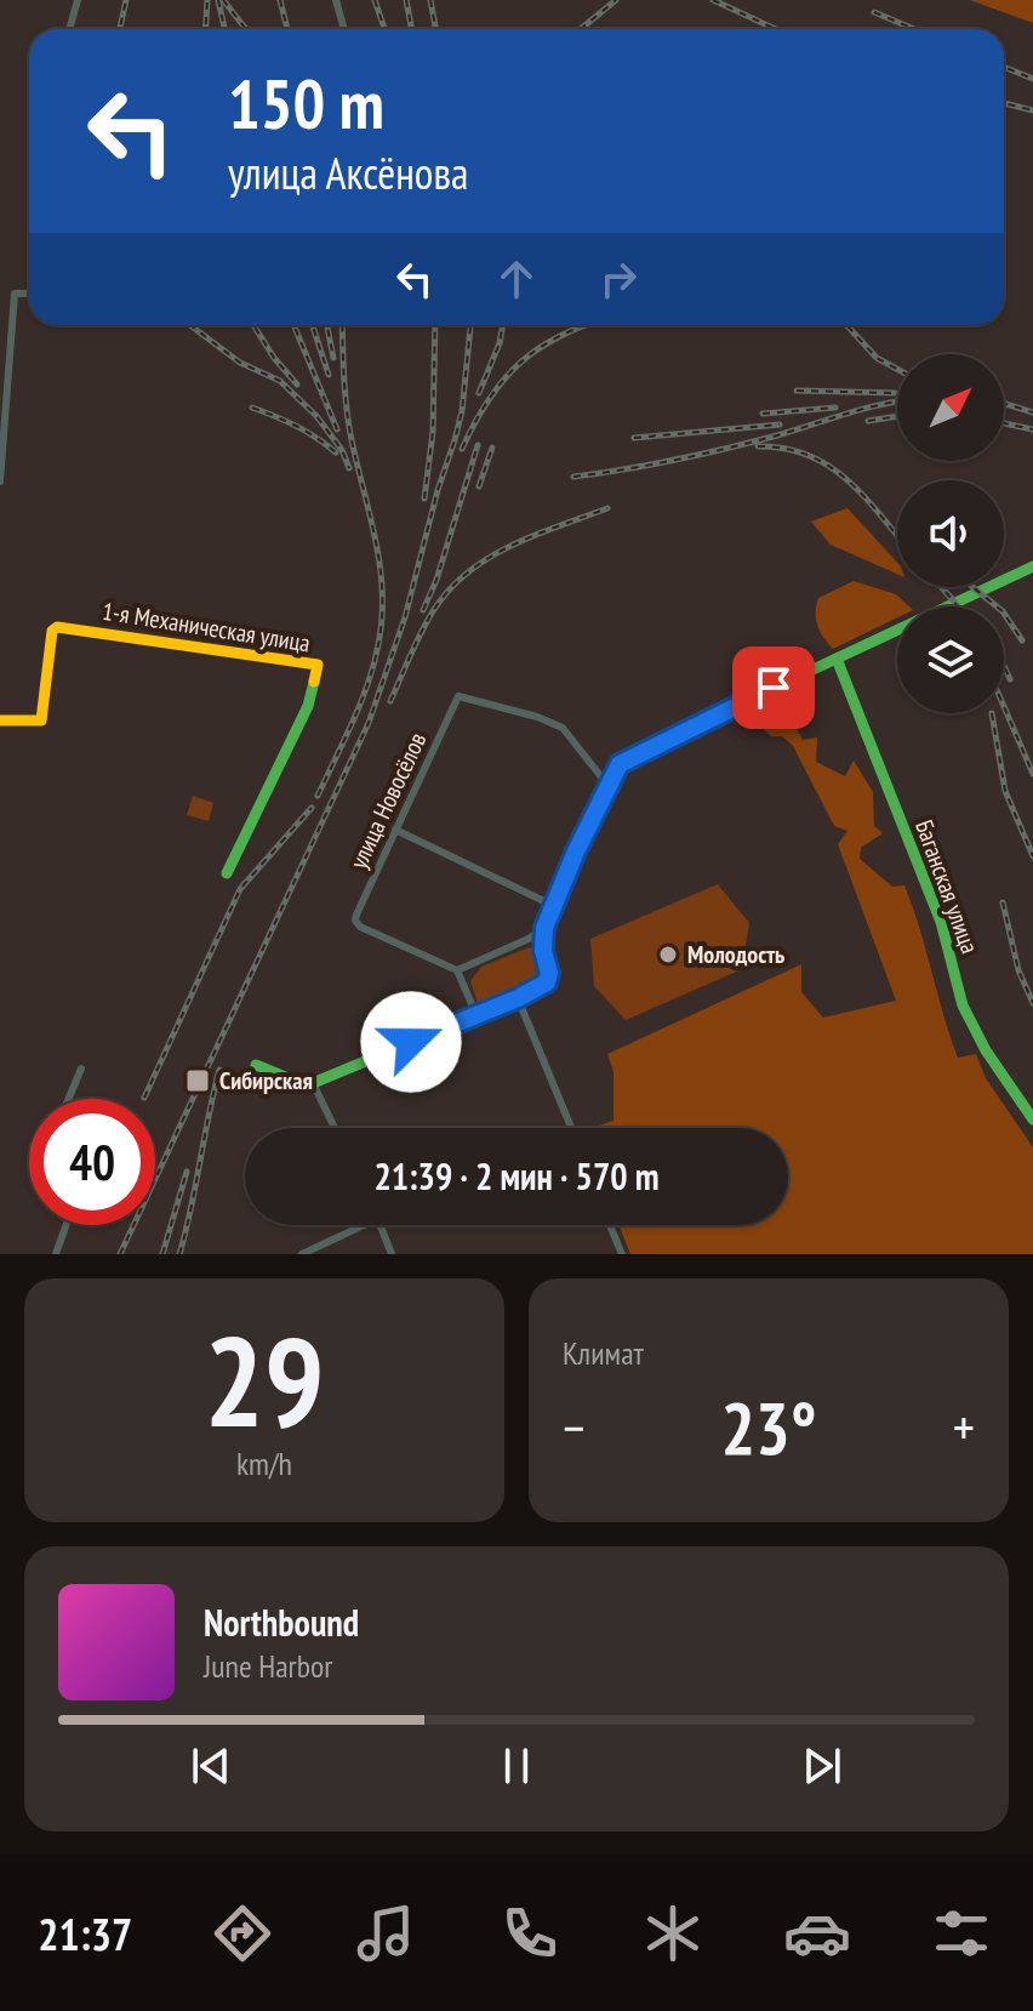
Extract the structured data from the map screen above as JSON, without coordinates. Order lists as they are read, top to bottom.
{
  "streets": {
    "street": ["1-я Механическая улица", "улица Новосёлов", "Баганская улица"]
  },
  "places": {
    "other": ["Молодость"],
    "transit": ["Сибирская"]
  },
  "north": "top right",
  "page": {
    "turn": ["150 m", "улица Аксёнова"],
    "limit": "40",
    "trip": "21:39 · 2 мин · 570 m",
    "tile": [
      ["29", "km/h"],
      "Климат"
    ],
    "heat": ["−", "23°", "+"],
    "song": ["Northbound", "June Harbor"],
    "tabs": "21:37"
  }
}
